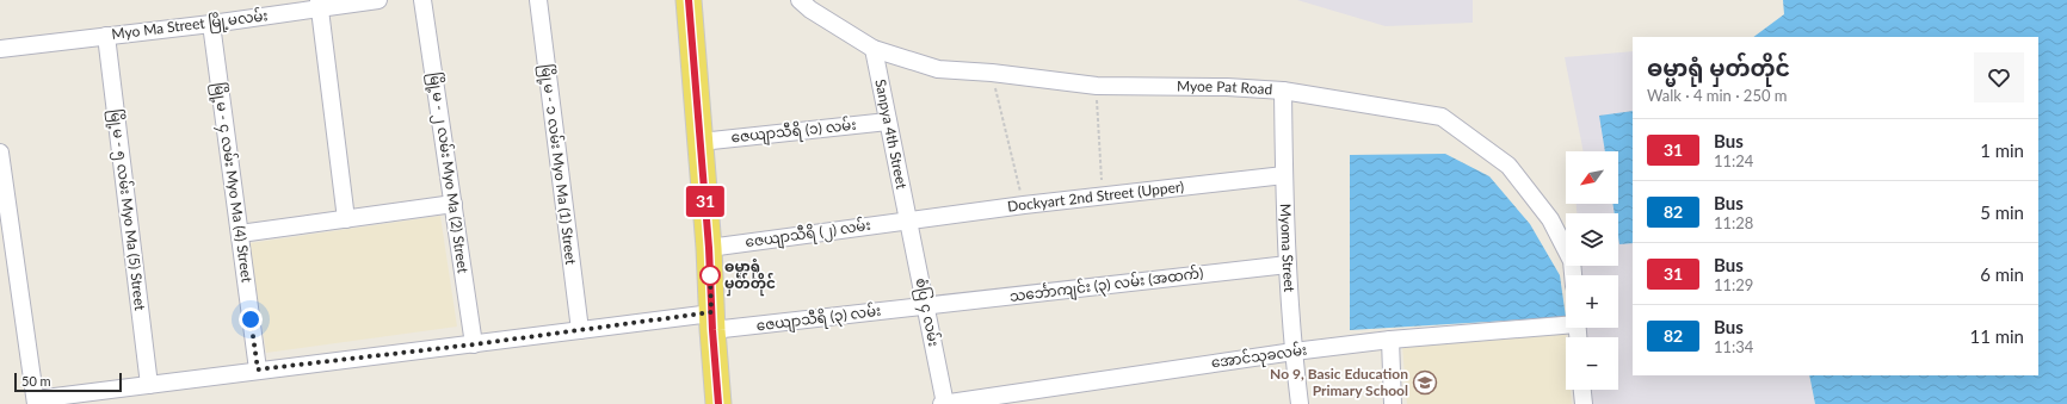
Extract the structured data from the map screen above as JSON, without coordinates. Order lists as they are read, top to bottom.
{
  "streets": {
    "street": [
      "Myo Ma Street မြို့မလမ်း",
      "Myoe Pat Road",
      "ဇေယျာသီရိ (၁) လမ်း",
      "Sanpya 4th Street",
      "မြို့မ - ၁ လမ်း Myo Ma (1) Street",
      "မြို့မ - ၂ လမ်း Myo Ma (2) Street",
      "မြို့မ - ၄ လမ်း Myo Ma (4) Street",
      "Dockyart 2nd Street (Upper)",
      "မြို့မ - ၅ လမ်း Myo Ma (5) Street",
      "ဇေယျာသီရိ (၂) လမ်း",
      "Myoma Street",
      "သင်္ဘောကျင်း (၃) လမ်း (အထက်)",
      "စံပြ ၄ လမ်း",
      "ဇေယျာသီရိ (၃) လမ်း",
      "အောင်သုခလမ်း"
    ]
  },
  "crossings": [
    ["Myo Ma Street မြို့မလမ်း", "မြို့မ - ၄ လမ်း Myo Ma (4) Street"],
    ["Myo Ma Street မြို့မလမ်း", "မြို့မ - ၅ လမ်း Myo Ma (5) Street"],
    ["Myoe Pat Road", "Sanpya 4th Street"],
    ["Myoe Pat Road", "Myoma Street"],
    ["ဇေယျာသီရိ (၁) လမ်း", "Sanpya 4th Street"],
    ["Sanpya 4th Street", "Dockyart 2nd Street (Upper)"],
    ["Sanpya 4th Street", "ဇေယျာသီရိ (၂) လမ်း"],
    ["Sanpya 4th Street", "စံပြ ၄ လမ်း"],
    ["မြို့မ - ၁ လမ်း Myo Ma (1) Street", "ဇေယျာသီရိ (၃) လမ်း"],
    ["မြို့မ - ၂ လမ်း Myo Ma (2) Street", "ဇေယျာသီရိ (၃) လမ်း"],
    ["မြို့မ - ၄ လမ်း Myo Ma (4) Street", "ဇေယျာသီရိ (၃) လမ်း"],
    ["Dockyart 2nd Street (Upper)", "ဇေယျာသီရိ (၂) လမ်း"],
    ["Dockyart 2nd Street (Upper)", "Myoma Street"],
    ["Dockyart 2nd Street (Upper)", "စံပြ ၄ လမ်း"],
    ["မြို့မ - ၅ လမ်း Myo Ma (5) Street", "ဇေယျာသီရိ (၃) လမ်း"],
    ["ဇေယျာသီရိ (၂) လမ်း", "စံပြ ၄ လမ်း"],
    ["Myoma Street", "သင်္ဘောကျင်း (၃) လမ်း (အထက်)"],
    ["Myoma Street", "အောင်သုခလမ်း"],
    ["သင်္ဘောကျင်း (၃) လမ်း (အထက်)", "စံပြ ၄ လမ်း"],
    ["သင်္ဘောကျင်း (၃) လမ်း (အထက်)", "ဇေယျာသီရိ (၃) လမ်း"],
    ["စံပြ ၄ လမ်း", "ဇေယျာသီရိ (၃) လမ်း"],
    ["စံပြ ၄ လမ်း", "အောင်သုခလမ်း"]
  ],
  "places": {
    "other": ["ဓမ္မာရုံ မှတ်တိုင်"],
    "school or university": ["No 9, Basic Education Primary School"]
  },
  "lines": ["bus line 31"],
  "scale_bar": "50 m",
  "north": "bottom left",
  "page": {
    "on_map": "31",
    "heading": ["ဓမ္မာရုံ မှတ်တိုင်", "Walk · 4 min · 250 m"],
    "list": [
      {
        "mark": "31",
        "name": "Bus",
        "note": "11:24",
        "value": "1 min"
      },
      {
        "mark": "82",
        "name": "Bus",
        "note": "11:28",
        "value": "5 min"
      },
      {
        "mark": "31",
        "name": "Bus",
        "note": "11:29",
        "value": "6 min"
      },
      {
        "mark": "82",
        "name": "Bus",
        "note": "11:34",
        "value": "11 min"
      }
    ],
    "map_buttons": ["+", "−"],
    "scale": "50 m"
  }
}
